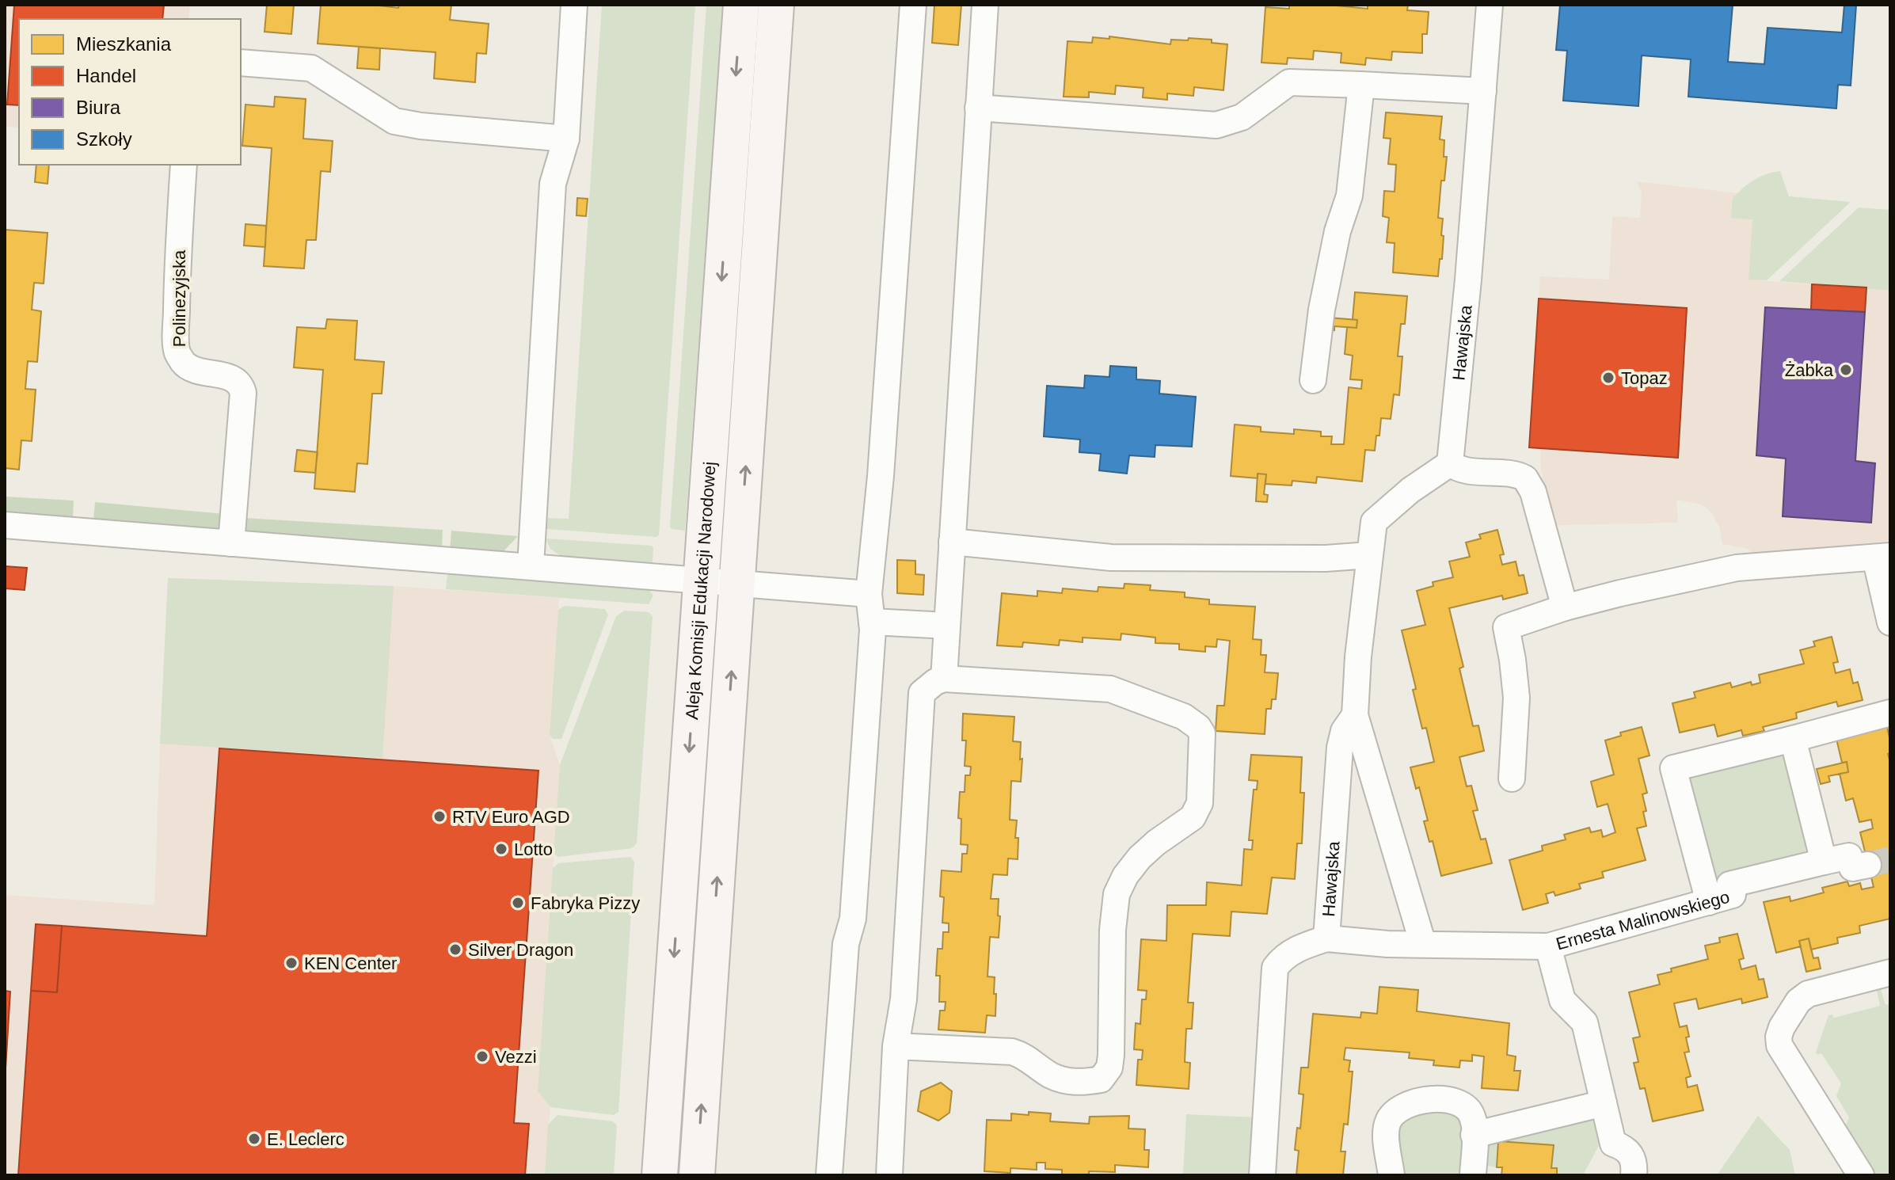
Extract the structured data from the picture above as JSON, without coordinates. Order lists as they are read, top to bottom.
{
  "streets": {
    "main road": ["Aleja Komisji Edukacji Narodowej"],
    "street": ["Polinezyjska", "Hawajska", "Ernesta Malinowskiego"]
  },
  "places": [
    "Żabka",
    "Topaz",
    "RTV Euro AGD",
    "Lotto",
    "Fabryka Pizzy",
    "Silver Dragon",
    "KEN Center",
    "Vezzi",
    "E. Leclerc"
  ],
  "legend": [
    "Mieszkania",
    "Handel",
    "Biura",
    "Szkoły"
  ]
}
